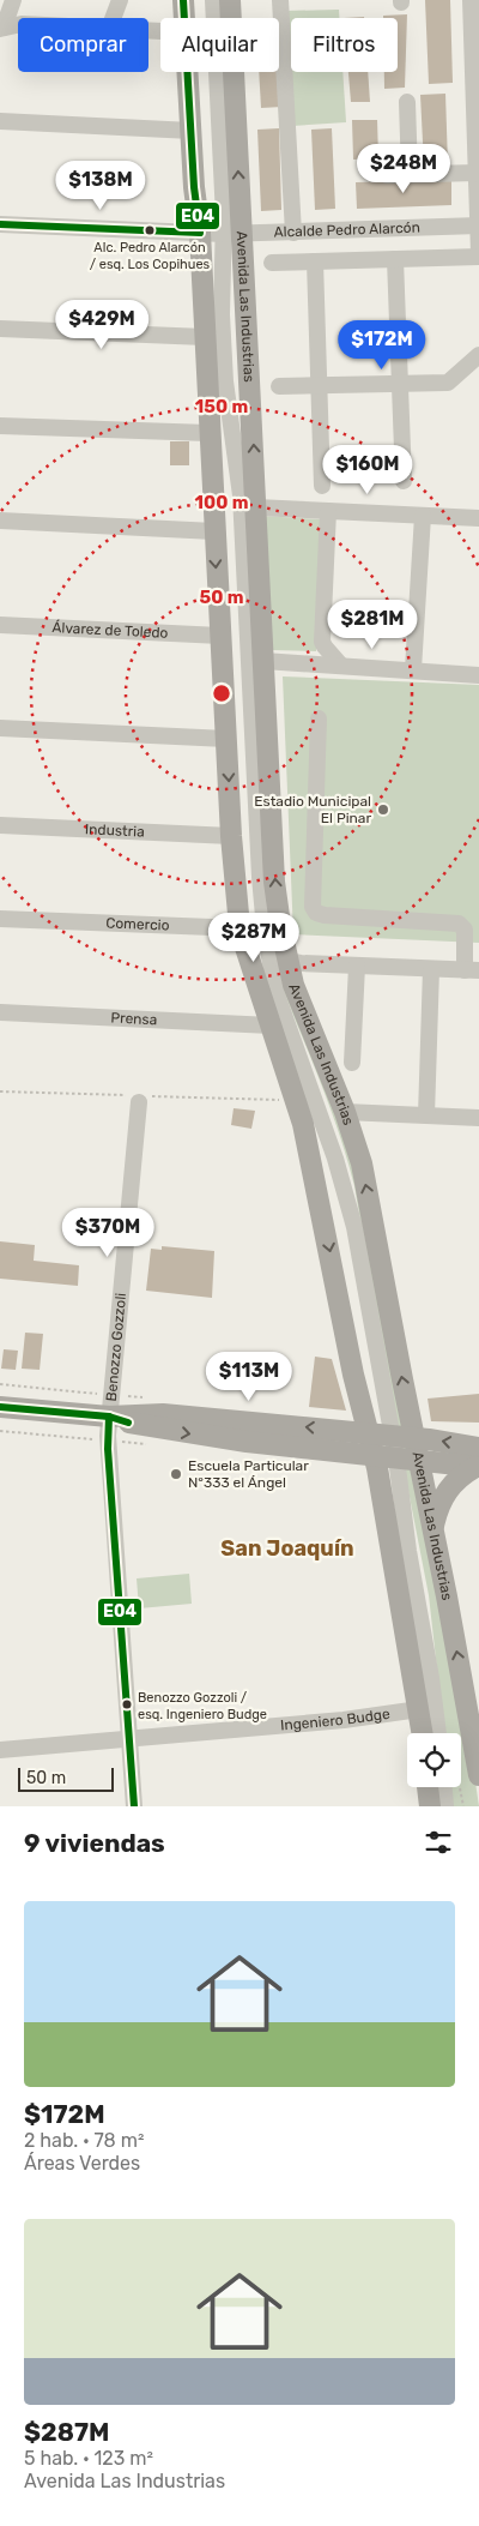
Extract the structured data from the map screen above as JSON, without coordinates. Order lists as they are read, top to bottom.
{
  "streets": {
    "main road": ["Avenida Las Industrias"],
    "street": [
      "Alcalde Pedro Alarcón",
      "Álvarez de Toledo",
      "Industria",
      "Comercio",
      "Prensa",
      "Benozzo Gozzoli",
      "Ingeniero Budge"
    ]
  },
  "crossings": [
    ["Alcalde Pedro Alarcón", "Avenida Las Industrias"],
    ["Avenida Las Industrias", "Álvarez de Toledo"],
    ["Avenida Las Industrias", "Industria"],
    ["Avenida Las Industrias", "Comercio"],
    ["Avenida Las Industrias", "Prensa"],
    ["Avenida Las Industrias", "Ingeniero Budge"],
    ["Benozzo Gozzoli", "Ingeniero Budge"]
  ],
  "districts": ["San Joaquín"],
  "places": [
    "Alc. Pedro Alarcón / esq. Los Copihues",
    "Estadio Municipal El Pinar",
    "Escuela Particular N°333 el Ángel",
    "Benozzo Gozzoli / esq. Ingeniero Budge"
  ],
  "lines": ["transit line E04"],
  "scale_bar": "50 m",
  "page": {
    "chip": ["Comprar", "Alquilar", "Filtros"],
    "price": [
      "$248M",
      "$138M",
      "$429M",
      "$172M",
      "$160M",
      "$281M",
      "$287M",
      "$370M",
      "$113M"
    ],
    "scale": "50 m",
    "heading": "9 viviendas",
    "list": [
      {
        "name": "$172M",
        "note": "2 hab. · 78 m² · Áreas Verdes"
      },
      {
        "name": "$287M",
        "note": "5 hab. · 123 m² · Avenida Las Industrias"
      }
    ]
  },
  "rings": ["150 m", "100 m", "50 m"]
}
